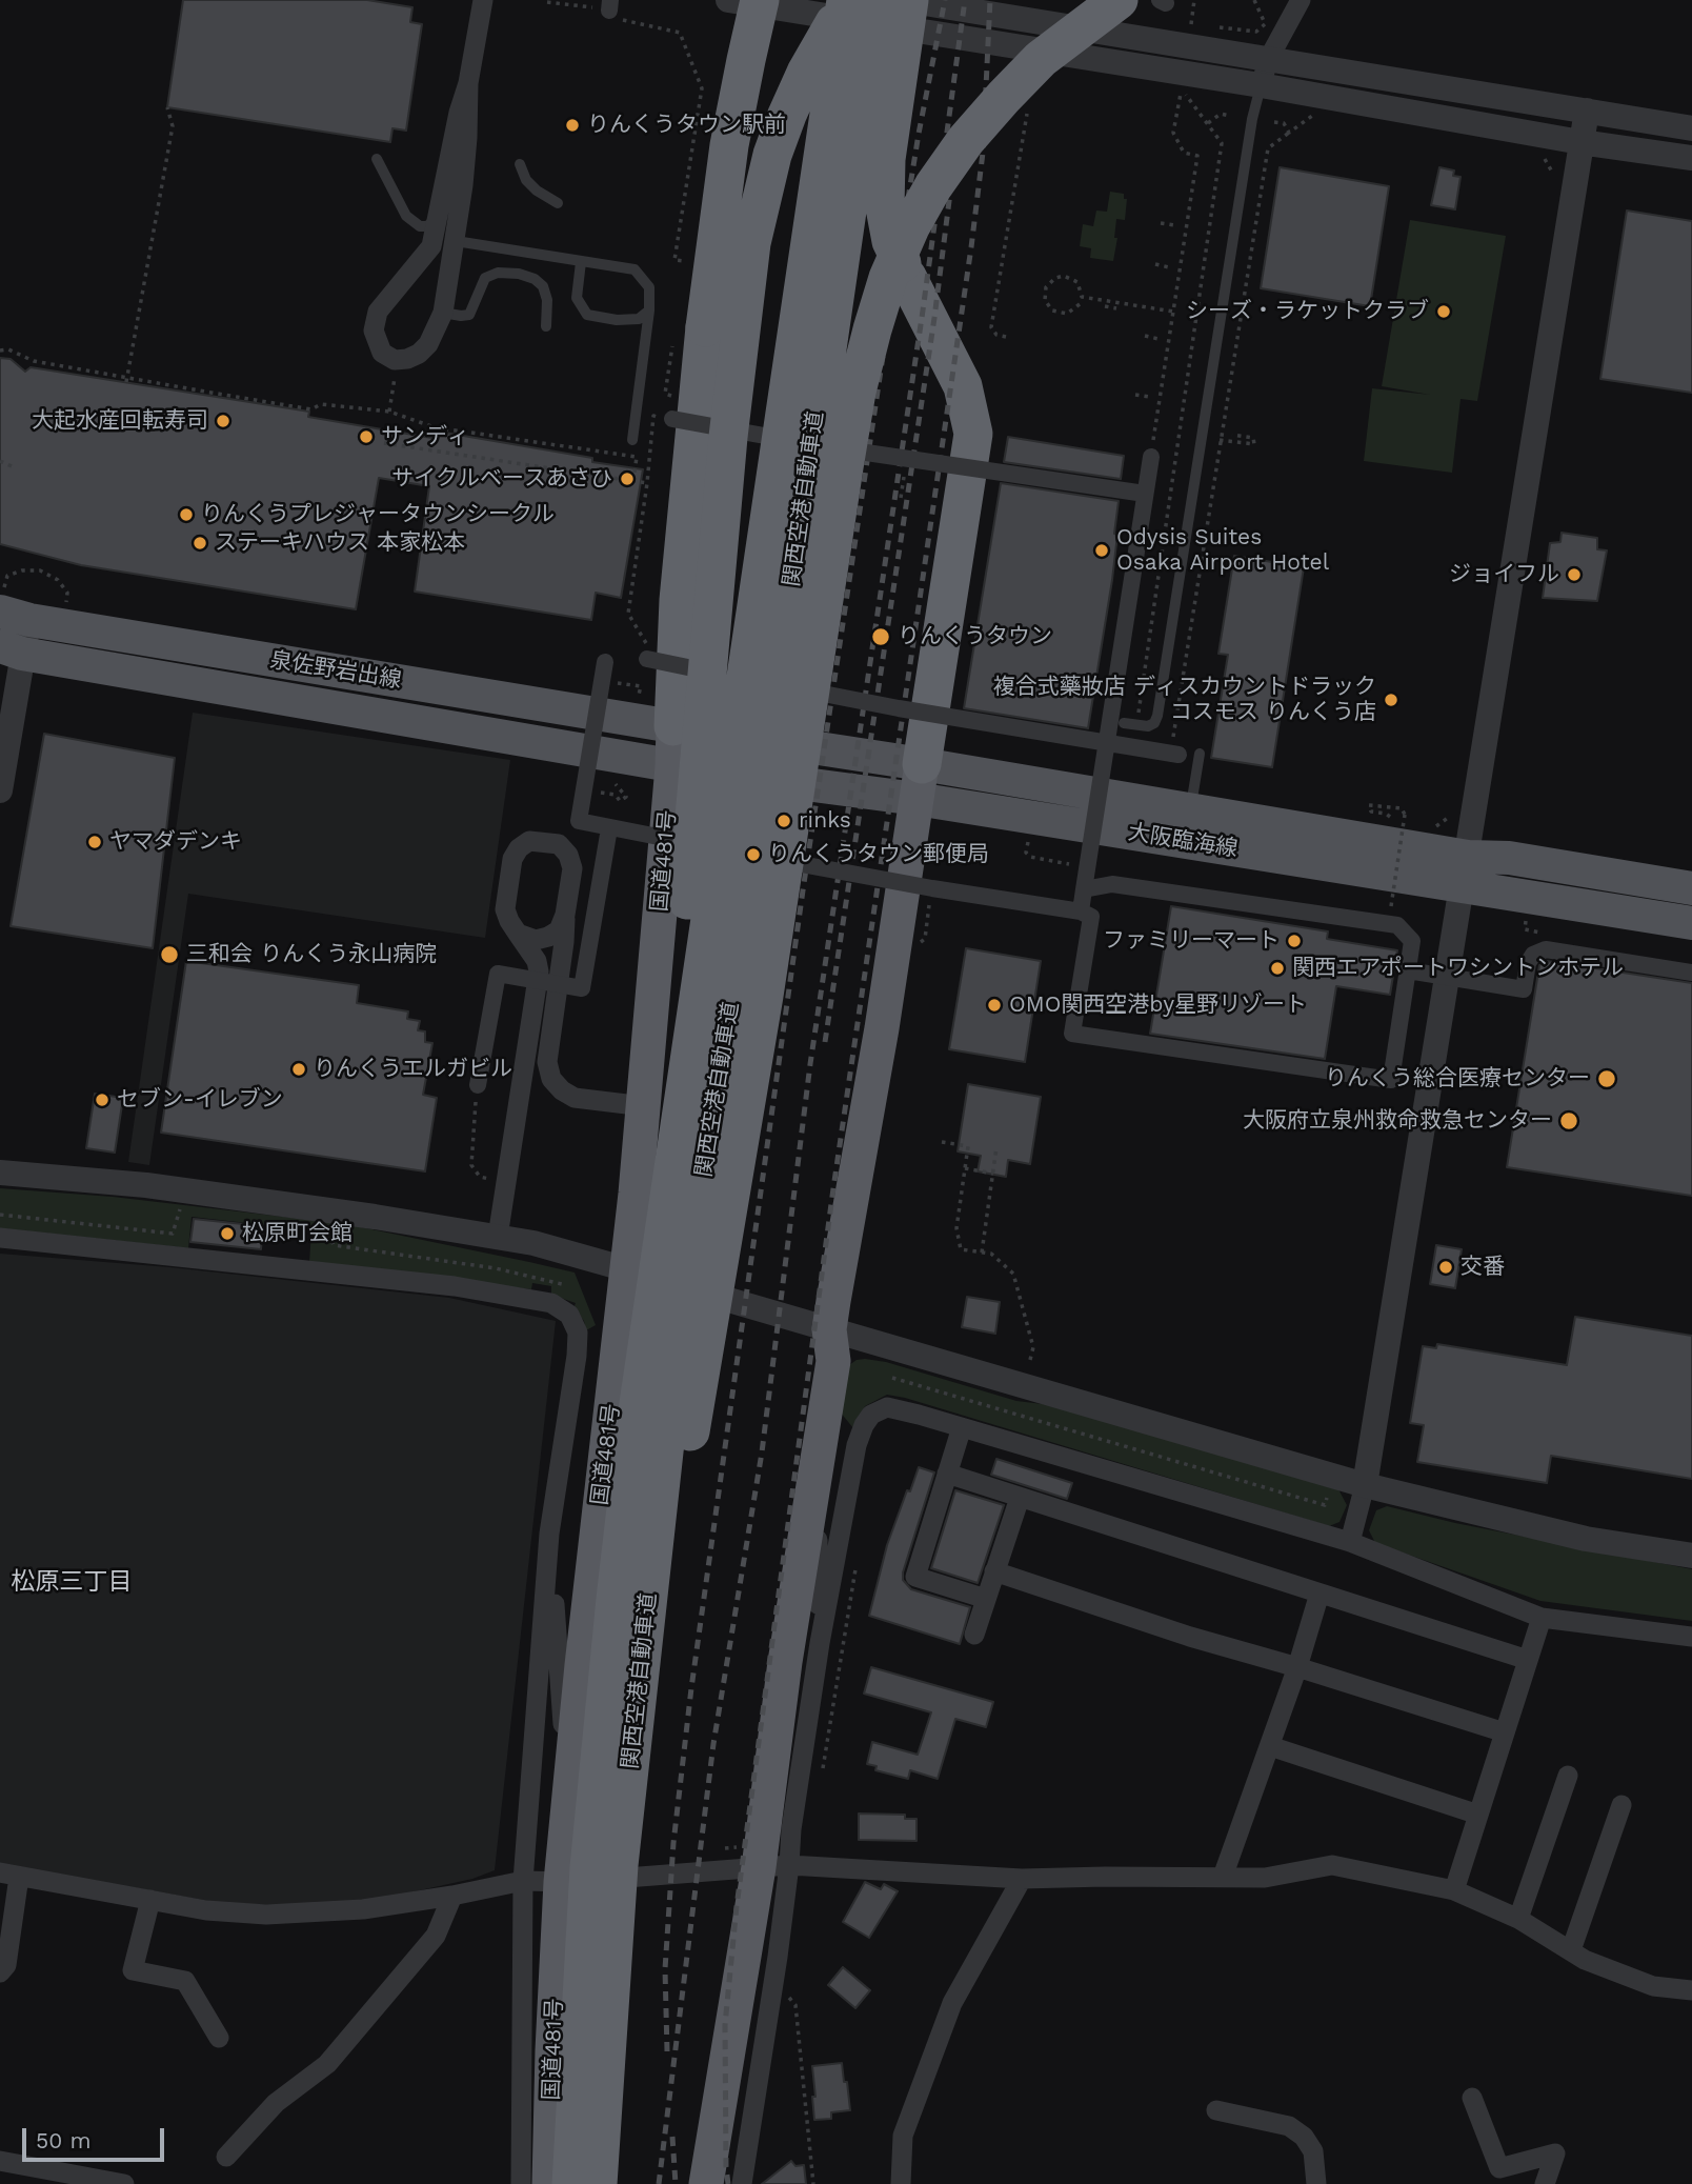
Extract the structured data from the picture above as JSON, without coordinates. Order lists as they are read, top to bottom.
{
  "streets": {
    "highway": ["関西空港自動車道", "国道481号"],
    "main road": ["泉佐野岩出線", "大阪臨海線"]
  },
  "crossings": [
    ["泉佐野岩出線", "大阪臨海線"],
    ["泉佐野岩出線", "国道481号"],
    ["大阪臨海線", "国道481号"]
  ],
  "districts": ["松原三丁目"],
  "places": [
    "りんくうタウン駅前",
    "シーズ・ラケットクラブ",
    "大起水産回転寿司",
    "サンディ",
    "サイクルベースあさひ",
    "りんくうプレジャータウンシークル",
    "ステーキハウス 本家松本",
    "Odysis Suites Osaka Airport Hotel",
    "ジョイフル",
    "りんくうタウン",
    "複合式藥妝店 ディスカウントドラック コスモス りんくう店",
    "rinks",
    "ヤマダデンキ",
    "りんくうタウン郵便局",
    "ファミリーマート",
    "三和会 りんくう永山病院",
    "関西エアポートワシントンホテル",
    "OMO関西空港by星野リゾート",
    "りんくうエルガビル",
    "りんくう総合医療センター",
    "セブン-イレブン",
    "大阪府立泉州救命救急センター",
    "松原町会館",
    "交番"
  ],
  "scale_bar": "50 m"
}
